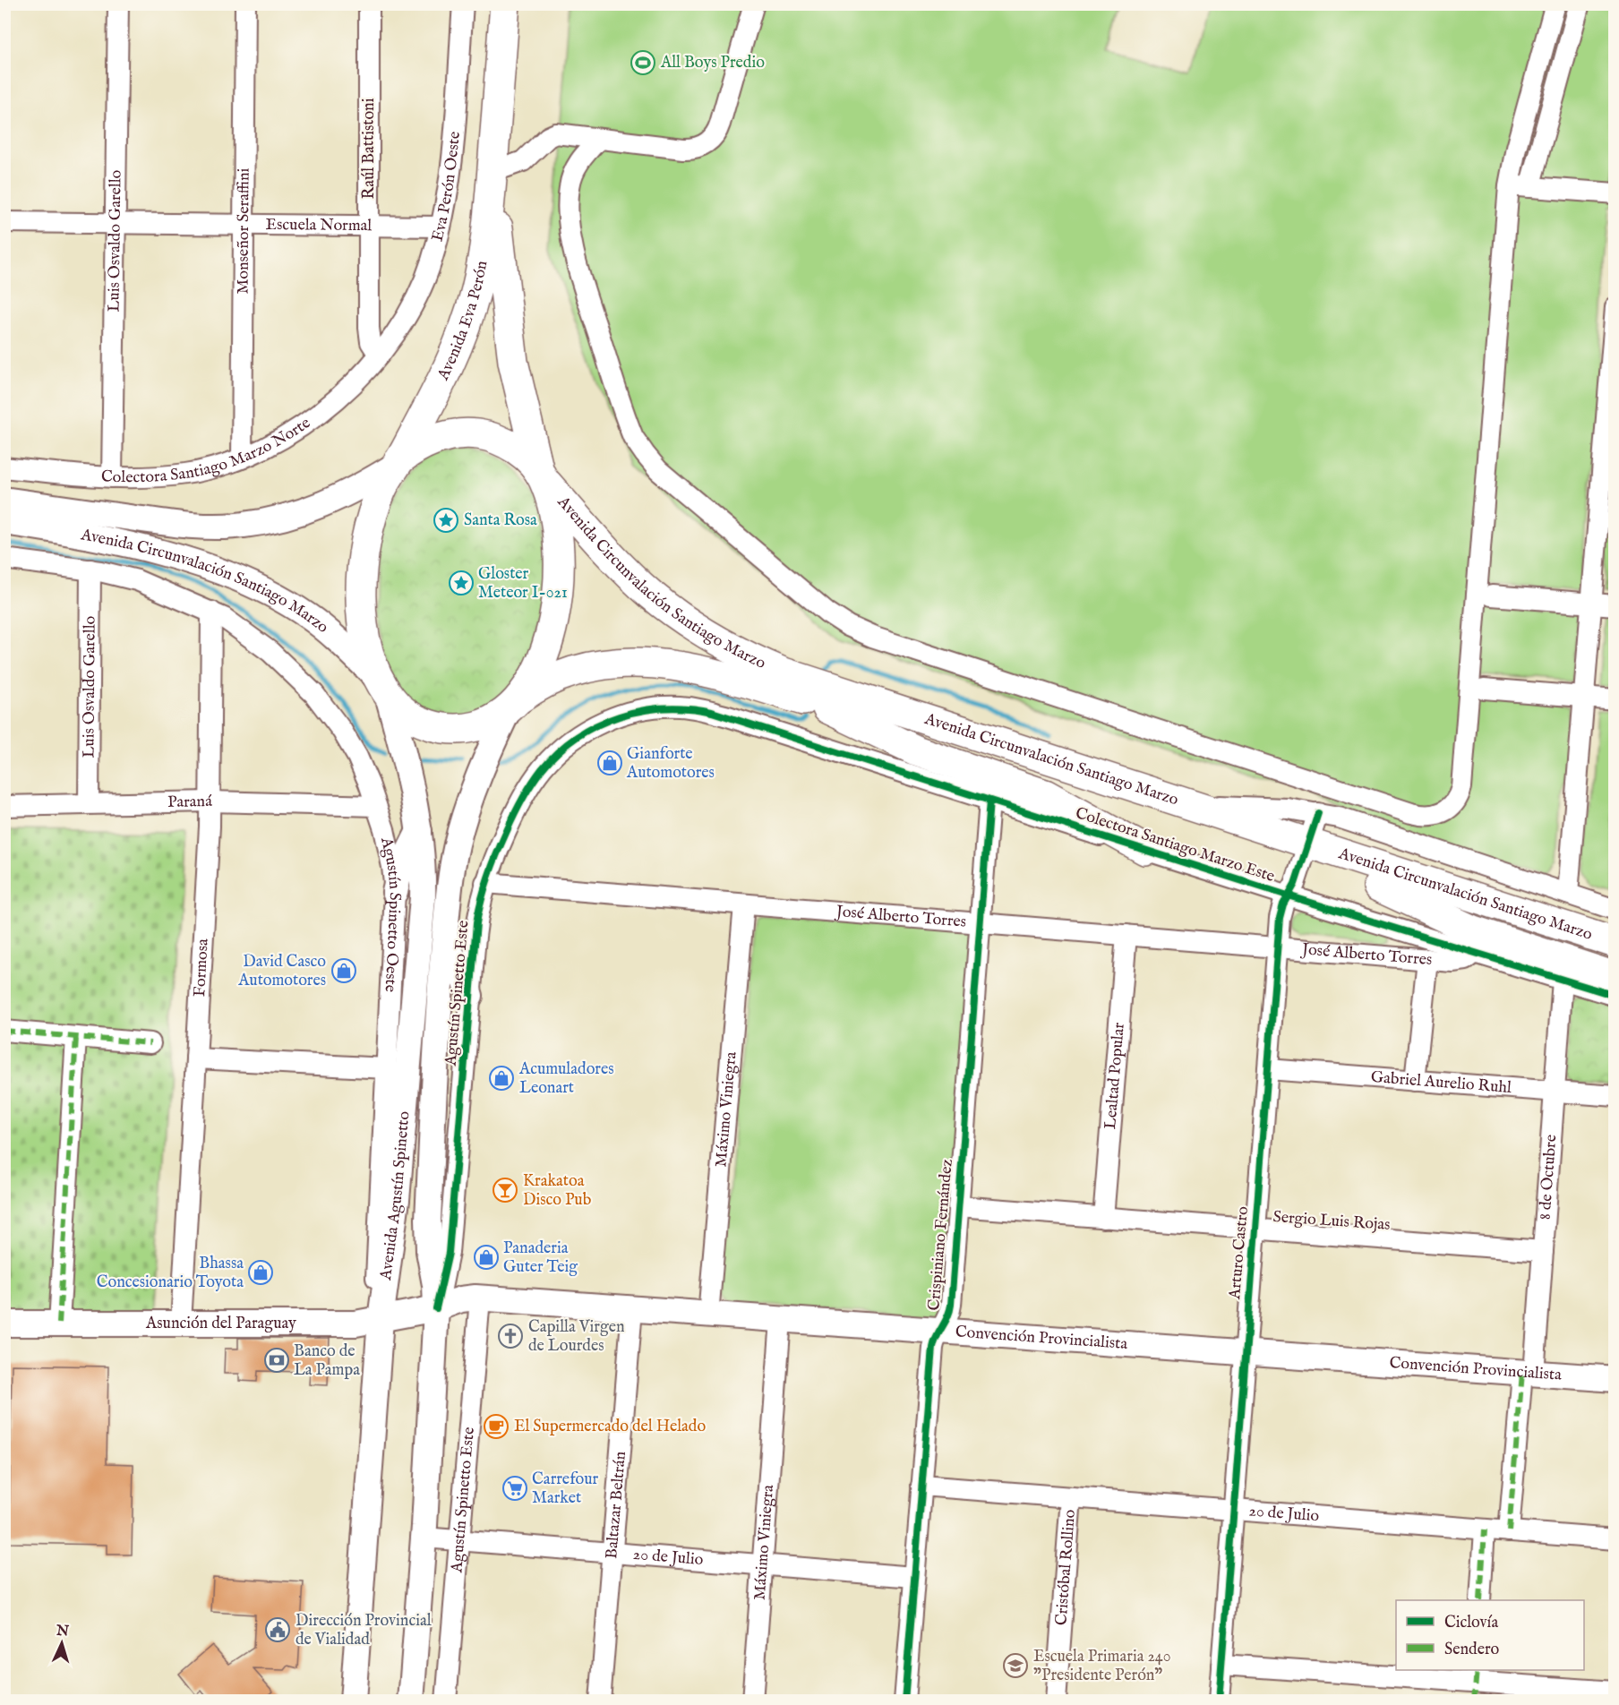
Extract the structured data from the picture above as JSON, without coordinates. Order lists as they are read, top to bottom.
{
  "streets": {
    "highway": ["Avenida Eva Perón", "Avenida Circunvalación Santiago Marzo"],
    "main road": ["Avenida Agustín Spinetto", "Asunción del Paraguay", "Convención Provincialista"],
    "street": [
      "Raúl Battistoni",
      "Eva Perón Oeste",
      "Escuela Normal",
      "Monseñor Seraffini",
      "Luis Osvaldo Garello",
      "Colectora Santiago Marzo Norte",
      "Paraná",
      "Colectora Santiago Marzo Este",
      "Agustín Spinetto Oeste",
      "José Alberto Torres",
      "Formosa",
      "Agustín Spinetto Este",
      "Lealtad Popular",
      "Gabriel Aurelio Ruhl",
      "Máximo Viniegra",
      "8 de Octubre",
      "Sergio Luis Rojas",
      "Crispiniano Fernández",
      "Arturo Castro",
      "Baltazar Beltrán",
      "20 de Julio",
      "Cristóbal Rollino"
    ]
  },
  "crossings": [
    ["Raúl Battistoni", "Eva Perón Oeste"],
    ["Raúl Battistoni", "Escuela Normal"],
    ["Raúl Battistoni", "Colectora Santiago Marzo Norte"],
    ["Eva Perón Oeste", "Escuela Normal"],
    ["Eva Perón Oeste", "Colectora Santiago Marzo Norte"],
    ["Escuela Normal", "Monseñor Seraffini"],
    ["Escuela Normal", "Luis Osvaldo Garello"],
    ["Monseñor Seraffini", "Colectora Santiago Marzo Norte"],
    ["Luis Osvaldo Garello", "Colectora Santiago Marzo Norte"],
    ["Luis Osvaldo Garello", "Paraná"],
    ["Avenida Eva Perón", "Avenida Circunvalación Santiago Marzo"],
    ["Avenida Eva Perón", "Avenida Agustín Spinetto"],
    ["Avenida Circunvalación Santiago Marzo", "Avenida Agustín Spinetto"],
    ["Avenida Circunvalación Santiago Marzo", "Arturo Castro"],
    ["Paraná", "Agustín Spinetto Oeste"],
    ["Paraná", "Formosa"],
    ["Colectora Santiago Marzo Este", "José Alberto Torres"],
    ["Colectora Santiago Marzo Este", "Agustín Spinetto Este"],
    ["Colectora Santiago Marzo Este", "8 de Octubre"],
    ["Colectora Santiago Marzo Este", "Crispiniano Fernández"],
    ["Colectora Santiago Marzo Este", "Arturo Castro"],
    ["Agustín Spinetto Oeste", "Formosa"],
    ["Agustín Spinetto Oeste", "Avenida Agustín Spinetto"],
    ["Agustín Spinetto Oeste", "Asunción del Paraguay"],
    ["José Alberto Torres", "Agustín Spinetto Este"],
    ["José Alberto Torres", "Lealtad Popular"],
    ["José Alberto Torres", "Máximo Viniegra"],
    ["José Alberto Torres", "Crispiniano Fernández"],
    ["José Alberto Torres", "Arturo Castro"],
    ["Formosa", "Asunción del Paraguay"],
    ["Agustín Spinetto Este", "Avenida Agustín Spinetto"],
    ["Agustín Spinetto Este", "Asunción del Paraguay"],
    ["Agustín Spinetto Este", "Convención Provincialista"],
    ["Agustín Spinetto Este", "20 de Julio"],
    ["Lealtad Popular", "Sergio Luis Rojas"],
    ["Gabriel Aurelio Ruhl", "8 de Octubre"],
    ["Gabriel Aurelio Ruhl", "Arturo Castro"],
    ["Máximo Viniegra", "Convención Provincialista"],
    ["Máximo Viniegra", "20 de Julio"],
    ["8 de Octubre", "Sergio Luis Rojas"],
    ["8 de Octubre", "Convención Provincialista"],
    ["8 de Octubre", "20 de Julio"],
    ["Avenida Agustín Spinetto", "Asunción del Paraguay"],
    ["Avenida Agustín Spinetto", "Convención Provincialista"],
    ["Avenida Agustín Spinetto", "20 de Julio"],
    ["Sergio Luis Rojas", "Crispiniano Fernández"],
    ["Sergio Luis Rojas", "Arturo Castro"],
    ["Crispiniano Fernández", "Convención Provincialista"],
    ["Crispiniano Fernández", "20 de Julio"],
    ["Arturo Castro", "Convención Provincialista"],
    ["Arturo Castro", "20 de Julio"],
    ["Asunción del Paraguay", "Convención Provincialista"],
    ["Convención Provincialista", "Baltazar Beltrán"],
    ["Baltazar Beltrán", "20 de Julio"],
    ["20 de Julio", "Cristóbal Rollino"]
  ],
  "places": {
    "sports": ["All Boys Predio"],
    "place": ["Santa Rosa", "Gloster Meteor I-021"],
    "shop": [
      "Gianforte Automotores",
      "David Casco Automotores",
      "Acumuladores Leonart",
      "Panaderia Guter Teig",
      "Bhassa Concesionario Toyota"
    ],
    "bar": ["Krakatoa Disco Pub"],
    "church": ["Capilla Virgen de Lourdes"],
    "bank": ["Banco de La Pampa"],
    "cafe": ["El Supermercado del Helado"],
    "supermarket": ["Carrefour Market"],
    "public building": ["Dirección Provincial de Vialidad"],
    "school or university": ["Escuela Primaria 240 \"Presidente Perón\""]
  },
  "legend": ["Ciclovía", "Sendero"],
  "north": "top"
}
